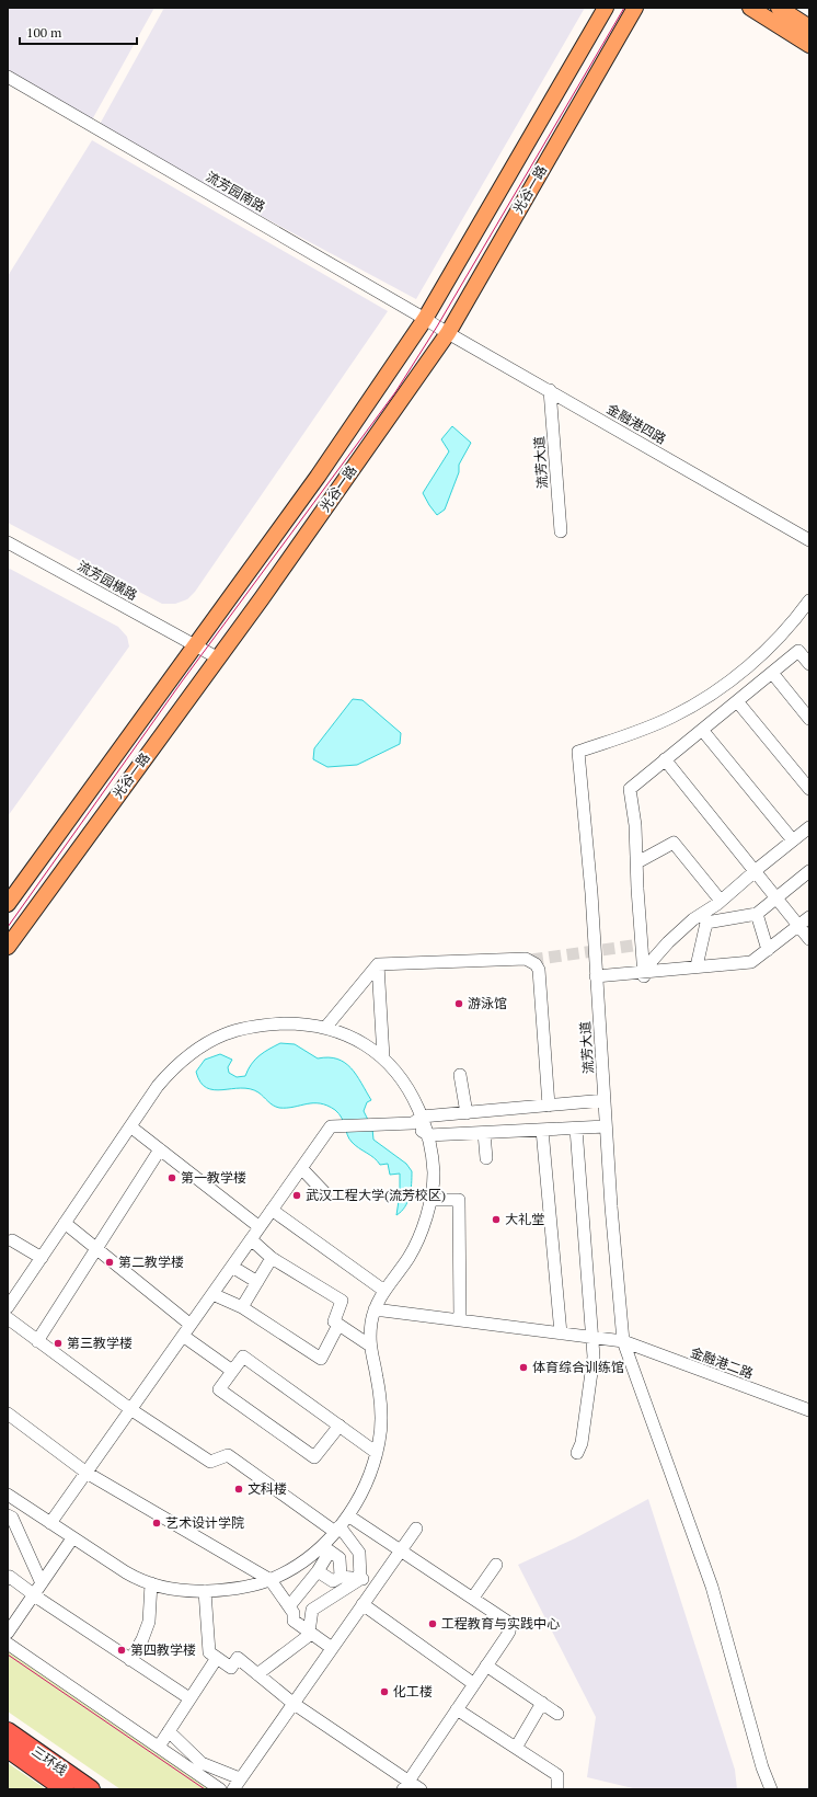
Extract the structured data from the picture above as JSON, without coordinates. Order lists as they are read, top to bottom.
{
  "streets": {
    "highway": ["三环线"],
    "main road": ["光谷一路"],
    "street": [
      "流芳园南路",
      "金融港四路",
      "流芳大道",
      "流芳园横路",
      "金融港二路"
    ]
  },
  "crossings": [
    ["光谷一路", "流芳园南路"],
    ["光谷一路", "金融港四路"],
    ["光谷一路", "流芳园横路"],
    ["流芳园南路", "金融港四路"],
    ["金融港四路", "流芳大道"],
    ["流芳大道", "金融港二路"]
  ],
  "places": [
    "游泳馆",
    "第一教学楼",
    "武汉工程大学(流芳校区)",
    "大礼堂",
    "第二教学楼",
    "第三教学楼",
    "体育综合训练馆",
    "文科楼",
    "艺术设计学院",
    "工程教育与实践中心",
    "第四教学楼",
    "化工楼"
  ],
  "scale_bar": "100 m"
}
